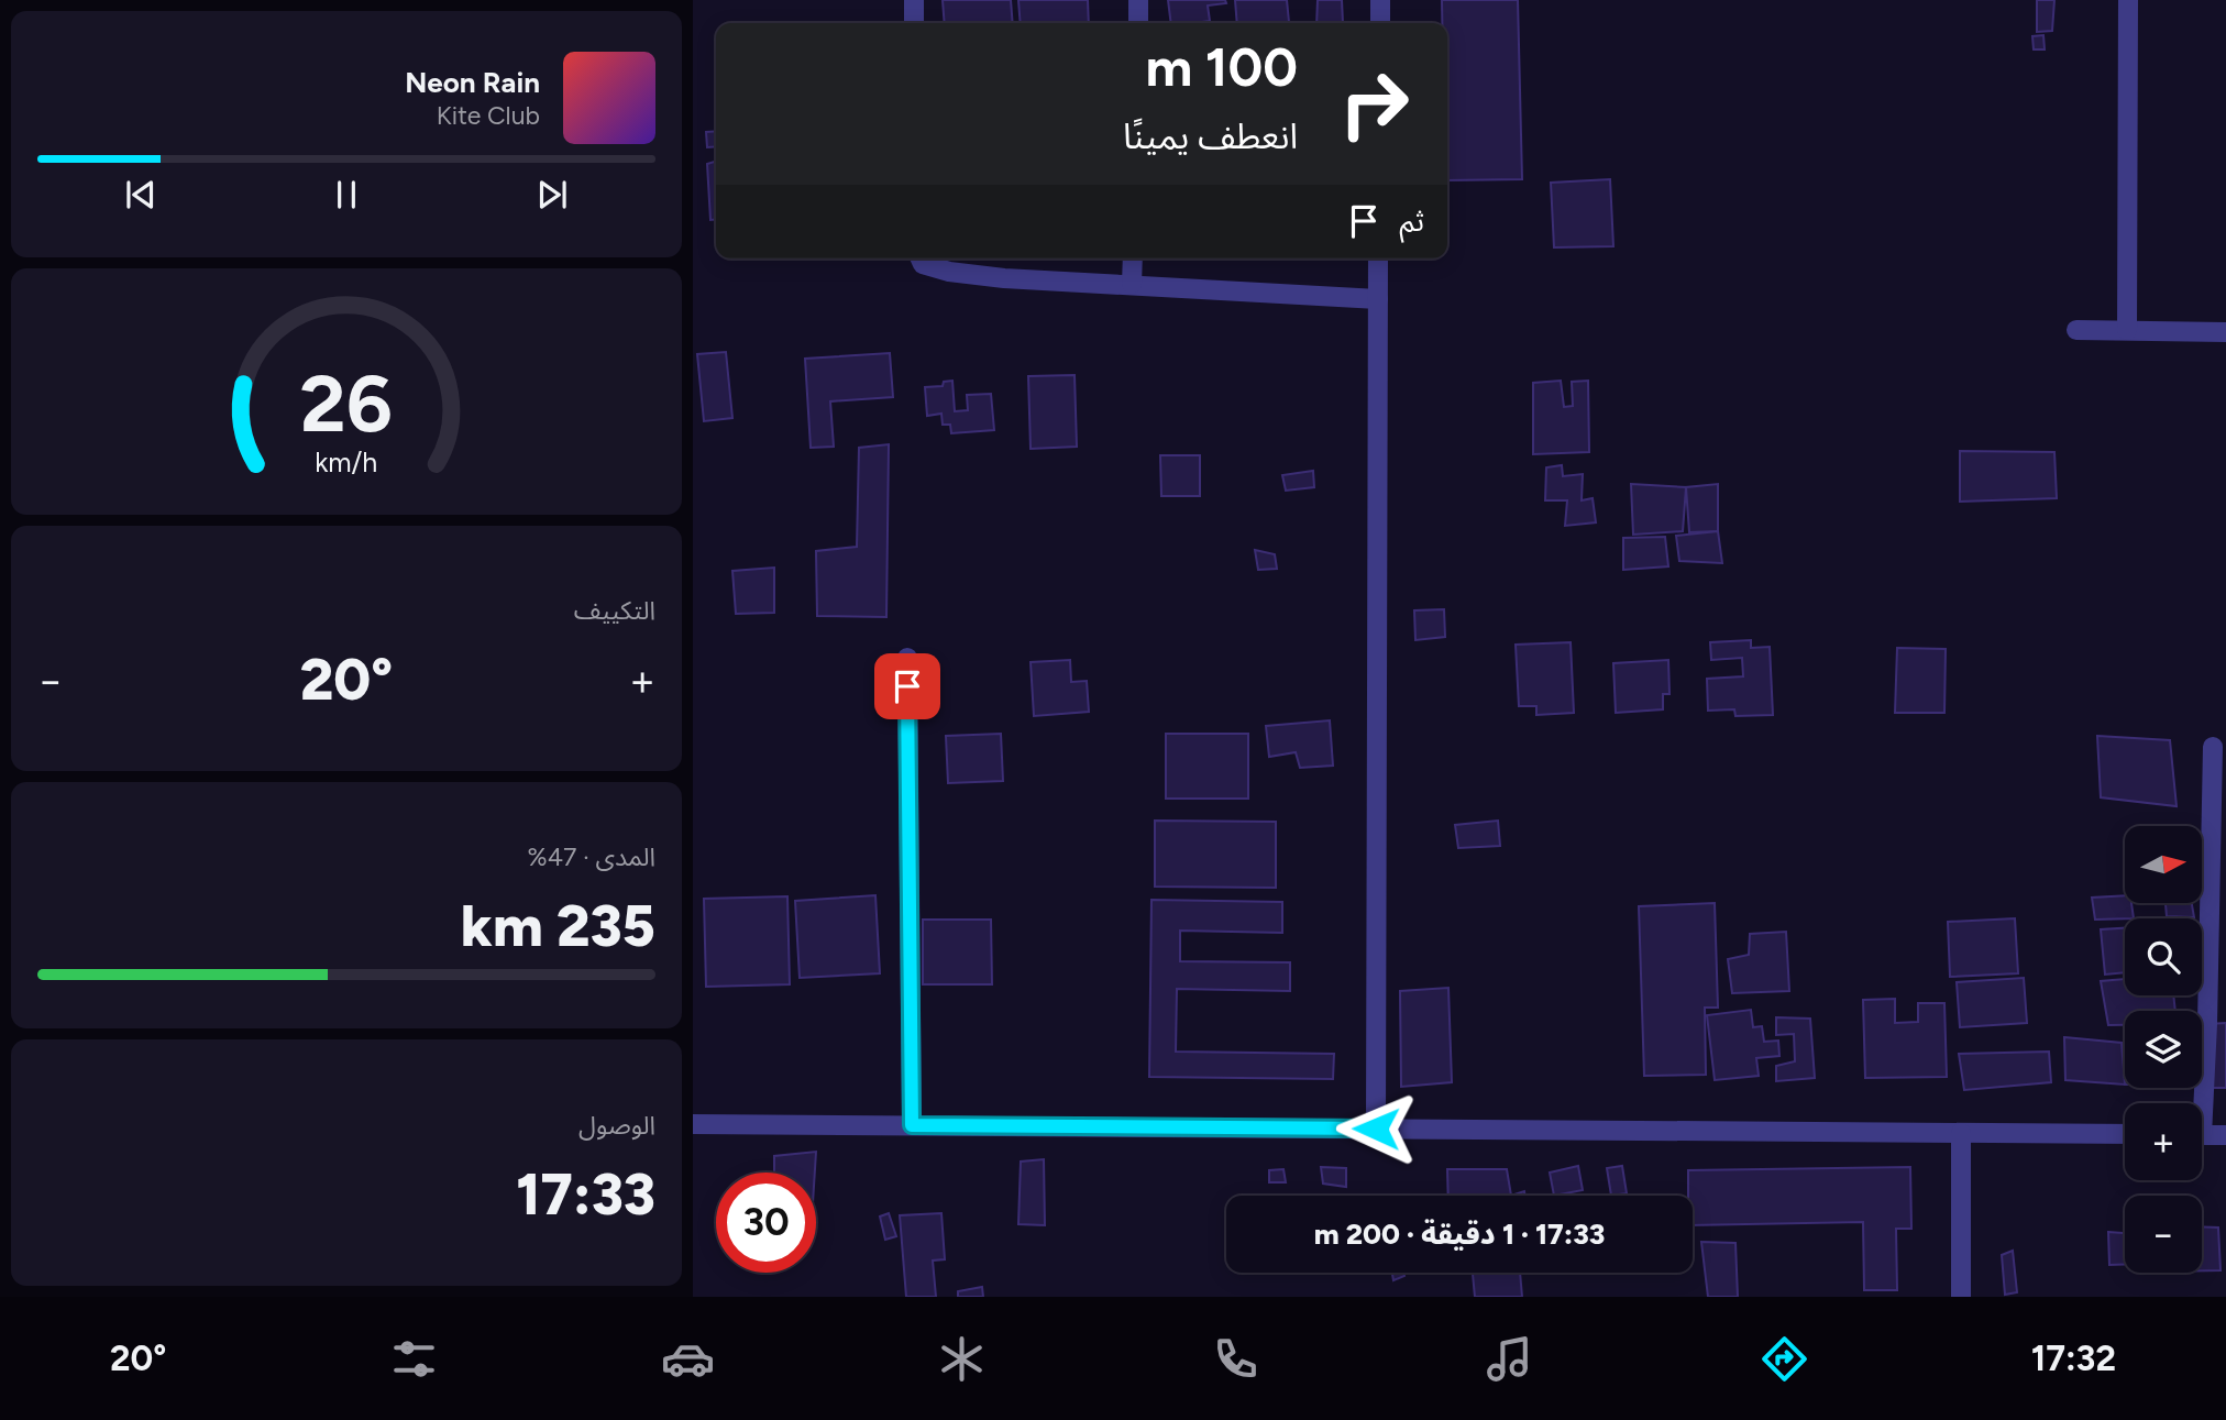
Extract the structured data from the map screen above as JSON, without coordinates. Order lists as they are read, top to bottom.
{
  "north": "right",
  "page": {
    "turn": ["100 m", "انعطف يمينًا"],
    "song": ["Neon Rain", "Kite Club"],
    "then": "ثم",
    "tile": [
      "التكييف",
      ["المدى · 47%", "235 km"],
      ["الوصول", "17:33"]
    ],
    "heat": ["−", "20°", "+"],
    "map_buttons": ["+", "−"],
    "limit": "30",
    "trip": "17:33 · 1 دقيقة · 200 m",
    "tabs": ["17:32", "20°"],
    "gauge": ["26", "km/h"]
  }
}
